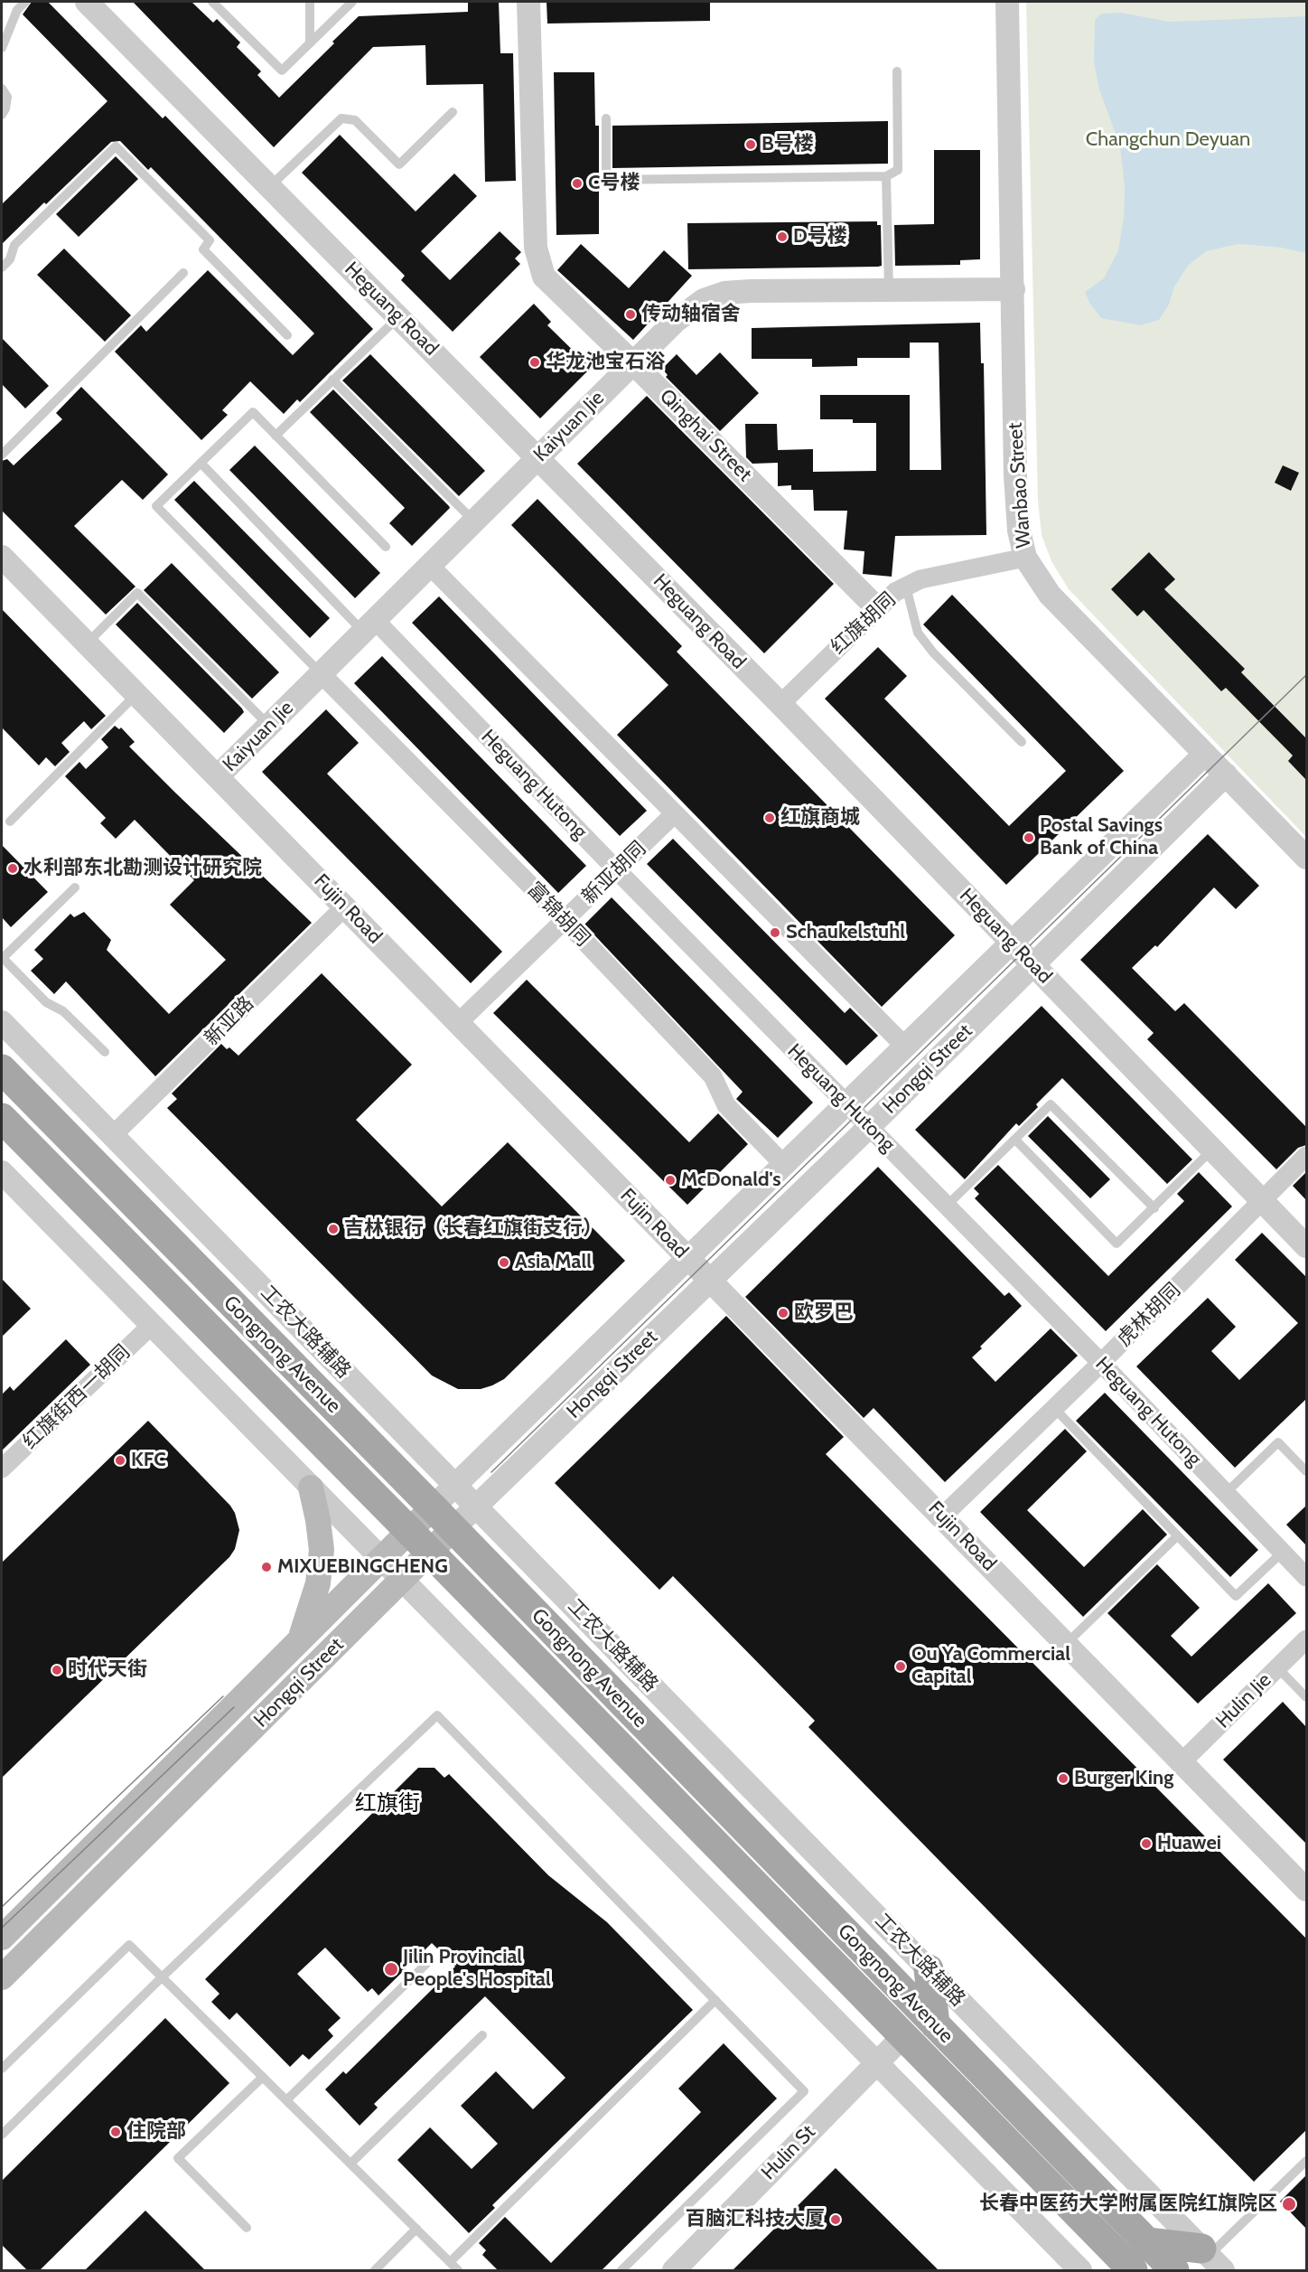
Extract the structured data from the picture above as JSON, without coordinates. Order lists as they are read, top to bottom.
{
  "streets": {
    "main road": ["Hongqi Street", "Gongnong Avenue"],
    "street": [
      "Heguang Road",
      "Kaiyuan Jie",
      "Qinghai Street",
      "Wanbao Street",
      "红旗胡同",
      "Heguang Hutong",
      "新亚胡同",
      "Fujin Road",
      "富锦胡同",
      "新亚路",
      "虎林胡同",
      "工农大路辅路",
      "红旗街西一胡同",
      "Hulin Jie",
      "Hulin St"
    ]
  },
  "crossings": [
    ["Heguang Road", "Kaiyuan Jie"],
    ["Heguang Road", "红旗胡同"],
    ["Heguang Road", "Hongqi Street"],
    ["Heguang Road", "虎林胡同"],
    ["Kaiyuan Jie", "Qinghai Street"],
    ["Kaiyuan Jie", "Wanbao Street"],
    ["Kaiyuan Jie", "Heguang Hutong"],
    ["Kaiyuan Jie", "Fujin Road"],
    ["Kaiyuan Jie", "富锦胡同"],
    ["Qinghai Street", "红旗胡同"],
    ["Wanbao Street", "红旗胡同"],
    ["Wanbao Street", "Hongqi Street"],
    ["Heguang Hutong", "新亚胡同"],
    ["Heguang Hutong", "Hongqi Street"],
    ["Heguang Hutong", "虎林胡同"],
    ["新亚胡同", "Fujin Road"],
    ["新亚胡同", "富锦胡同"],
    ["Fujin Road", "新亚路"],
    ["Fujin Road", "Hongqi Street"],
    ["Fujin Road", "虎林胡同"],
    ["Fujin Road", "Hulin Jie"],
    ["富锦胡同", "Hongqi Street"],
    ["新亚路", "工农大路辅路"],
    ["Hongqi Street", "工农大路辅路"],
    ["Hongqi Street", "Gongnong Avenue"],
    ["Gongnong Avenue", "Hulin St"]
  ],
  "districts": ["红旗街"],
  "parks": ["Changchun Deyuan"],
  "places": [
    "B号楼",
    "C号楼",
    "D号楼",
    "传动轴宿舍",
    "华龙池宝石浴",
    "红旗商城",
    "Postal Savings Bank of China",
    "水利部东北勘测设计研究院",
    "Schaukelstuhl",
    "McDonald's",
    "吉林银行（长春红旗街支行）",
    "Asia Mall",
    "欧罗巴",
    "KFC",
    "MIXUEBINGCHENG",
    "Ou Ya Commercial Capital",
    "时代天街",
    "Burger King",
    "Huawei",
    "Jilin Provincial People's Hospital",
    "住院部",
    "长春中医药大学附属医院红旗院区",
    "百脑汇科技大厦"
  ]
}
